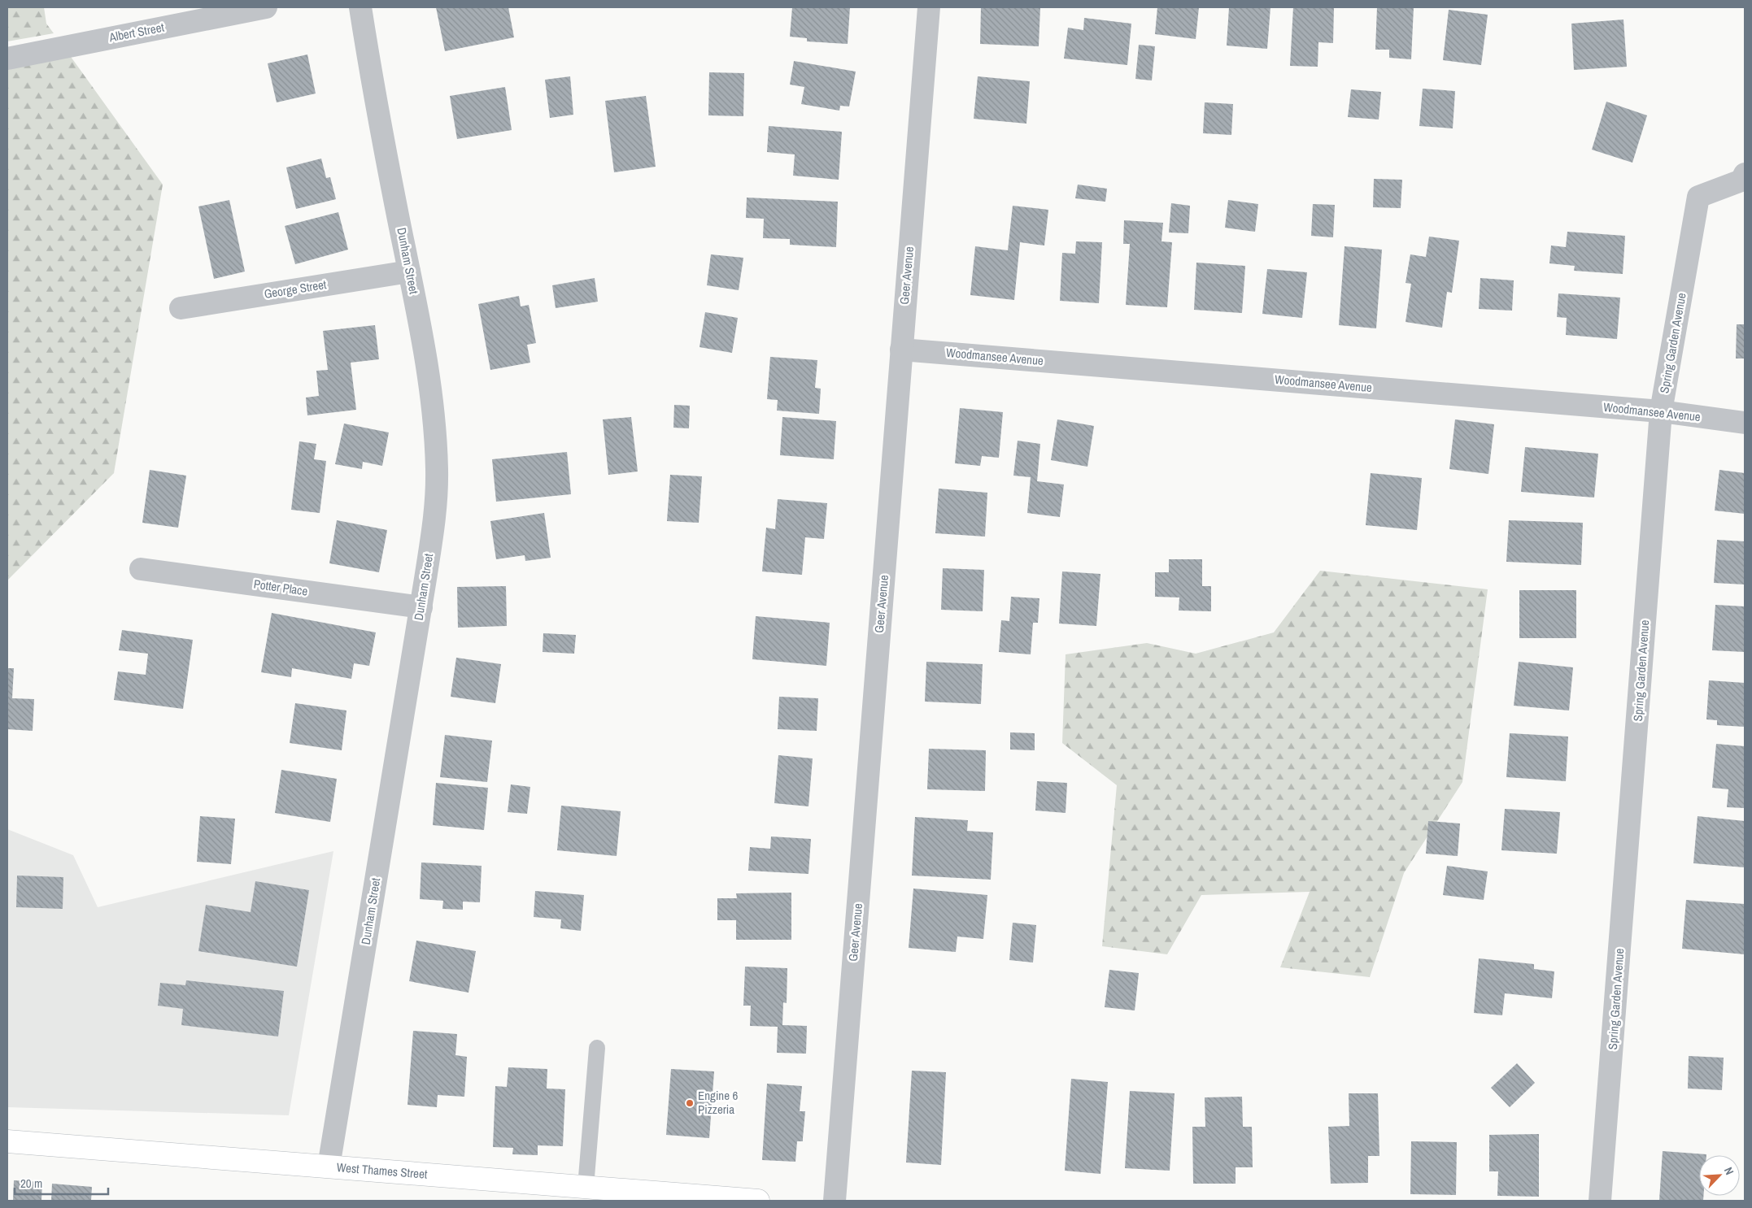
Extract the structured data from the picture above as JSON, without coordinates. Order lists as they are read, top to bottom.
{
  "streets": {
    "main road": ["West Thames Street"],
    "street": [
      "Albert Street",
      "Dunham Street",
      "Geer Avenue",
      "George Street",
      "Spring Garden Avenue",
      "Woodmansee Avenue",
      "Potter Place"
    ]
  },
  "crossings": [
    ["Dunham Street", "George Street"],
    ["Dunham Street", "Potter Place"],
    ["Dunham Street", "West Thames Street"],
    ["Geer Avenue", "Woodmansee Avenue"],
    ["Spring Garden Avenue", "Woodmansee Avenue"]
  ],
  "places": ["Engine 6 Pizzeria"],
  "scale_bar": "20 m",
  "north": "top right"
}
